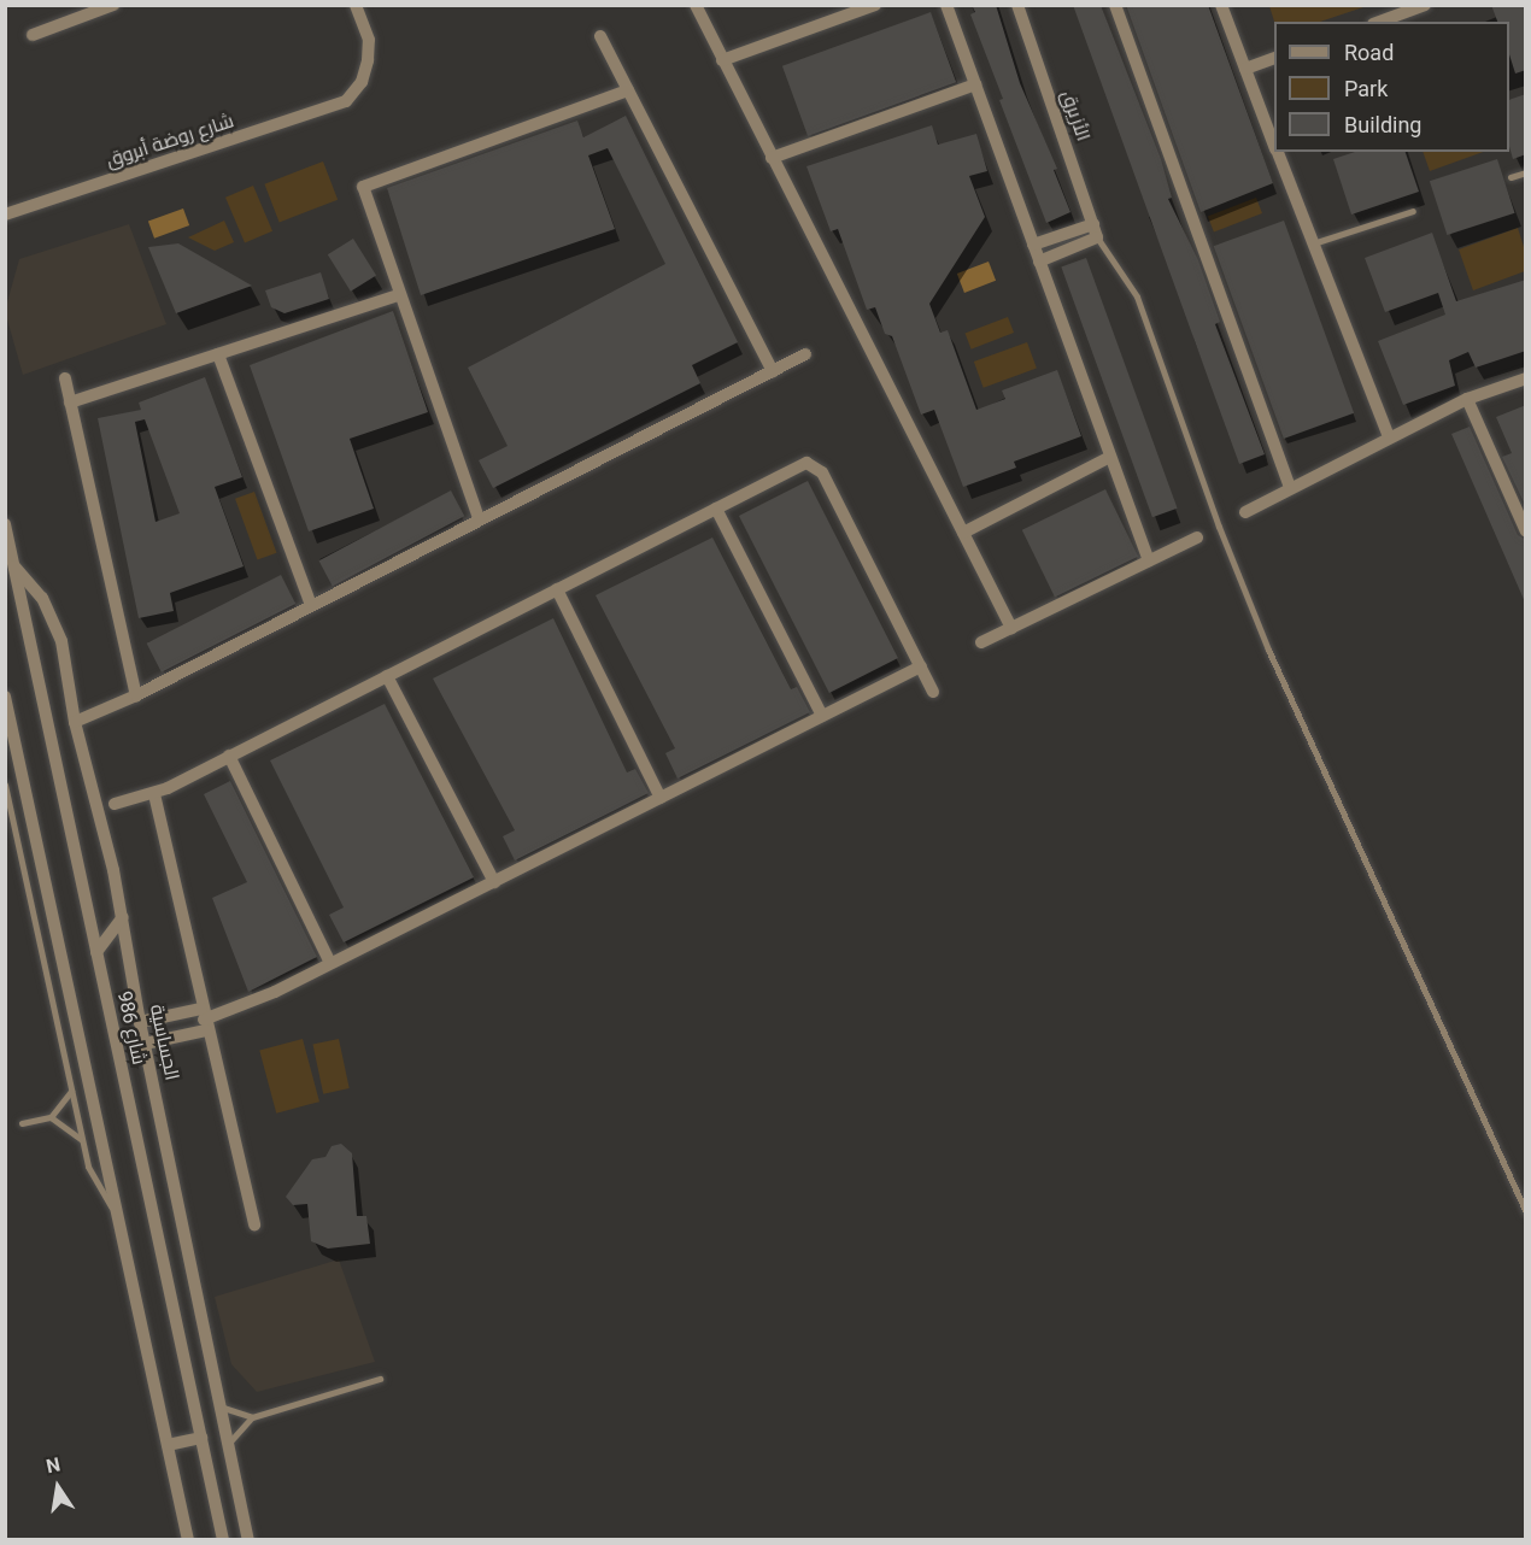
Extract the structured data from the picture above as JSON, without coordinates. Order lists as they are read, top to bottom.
{
  "streets": {
    "street": [
      "الأزيرق",
      "شارع روضة أبروق",
      "شارع 986",
      "الجساسية"
    ]
  },
  "crossings": [
    ["شارع 986", "الجساسية"]
  ],
  "legend": ["Road", "Park", "Building"],
  "north": "top"
}
